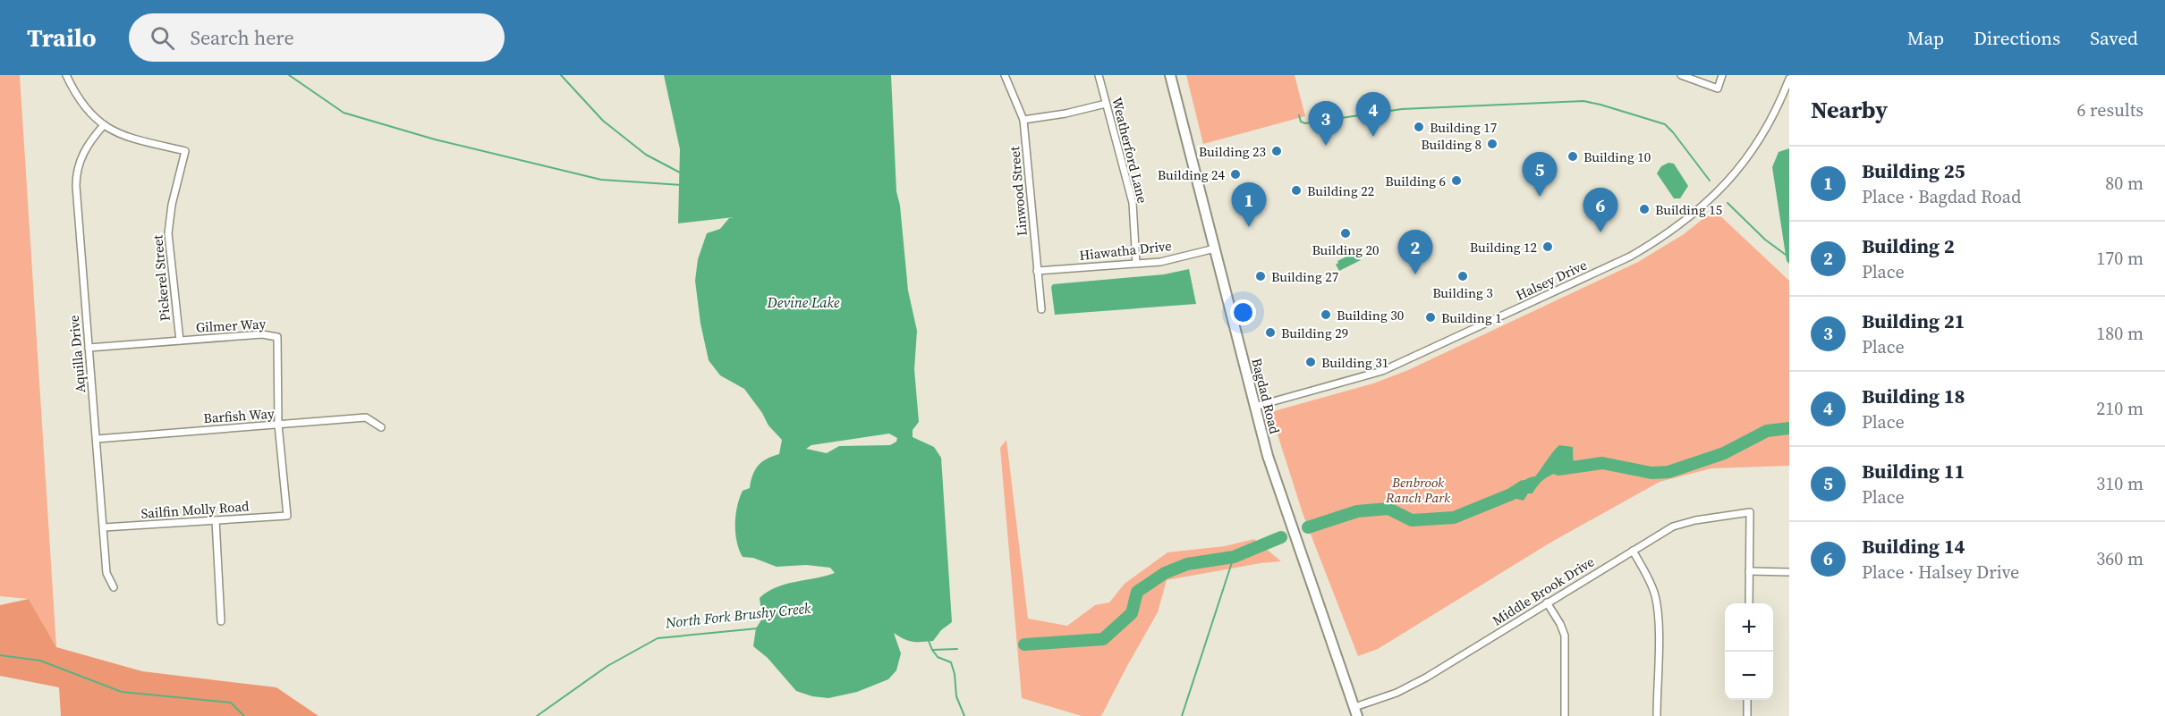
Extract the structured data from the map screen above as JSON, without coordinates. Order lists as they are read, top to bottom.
{
  "streets": {
    "street": [
      "Weatherford Lane",
      "Linwood Street",
      "Hiawatha Drive",
      "Pickerel Street",
      "Halsey Drive",
      "Gilmer Way",
      "Aquilla Drive",
      "Bagdad Road",
      "Barfish Way",
      "Sailfin Molly Road",
      "Middle Brook Drive"
    ]
  },
  "crossings": [
    ["Weatherford Lane", "Hiawatha Drive"],
    ["Linwood Street", "Hiawatha Drive"],
    ["Hiawatha Drive", "Bagdad Road"],
    ["Pickerel Street", "Gilmer Way"],
    ["Pickerel Street", "Aquilla Drive"],
    ["Halsey Drive", "Bagdad Road"],
    ["Gilmer Way", "Aquilla Drive"],
    ["Gilmer Way", "Barfish Way"],
    ["Gilmer Way", "Sailfin Molly Road"],
    ["Aquilla Drive", "Barfish Way"],
    ["Aquilla Drive", "Sailfin Molly Road"],
    ["Bagdad Road", "Middle Brook Drive"],
    ["Barfish Way", "Sailfin Molly Road"]
  ],
  "water": ["Devine Lake", "North Fork Brushy Creek"],
  "parks": ["Benbrook Ranch Park"],
  "places": [
    "Building 17",
    "Building 8",
    "Building 23",
    "Building 10",
    "Building 24",
    "Building 6",
    "Building 22",
    "Building 15",
    "Building 20",
    "Building 12",
    "Building 27",
    "Building 3",
    "Building 30",
    "Building 1",
    "Building 29",
    "Building 31"
  ],
  "page": {
    "header": "Trailo",
    "search": "Search here",
    "nav": ["Map", "Directions", "Saved"],
    "heading": ["Nearby", "6 results"],
    "pins": [
      "4",
      "3",
      "5",
      "1",
      "6",
      "2"
    ],
    "list": [
      {
        "mark": "1",
        "name": "Building 25",
        "note": "Place · Bagdad Road",
        "value": "80 m"
      },
      {
        "mark": "2",
        "name": "Building 2",
        "note": "Place",
        "value": "170 m"
      },
      {
        "mark": "3",
        "name": "Building 21",
        "note": "Place",
        "value": "180 m"
      },
      {
        "mark": "4",
        "name": "Building 18",
        "note": "Place",
        "value": "210 m"
      },
      {
        "mark": "5",
        "name": "Building 11",
        "note": "Place",
        "value": "310 m"
      },
      {
        "mark": "6",
        "name": "Building 14",
        "note": "Place · Halsey Drive",
        "value": "360 m"
      }
    ],
    "map_buttons": ["+", "−"]
  }
}
